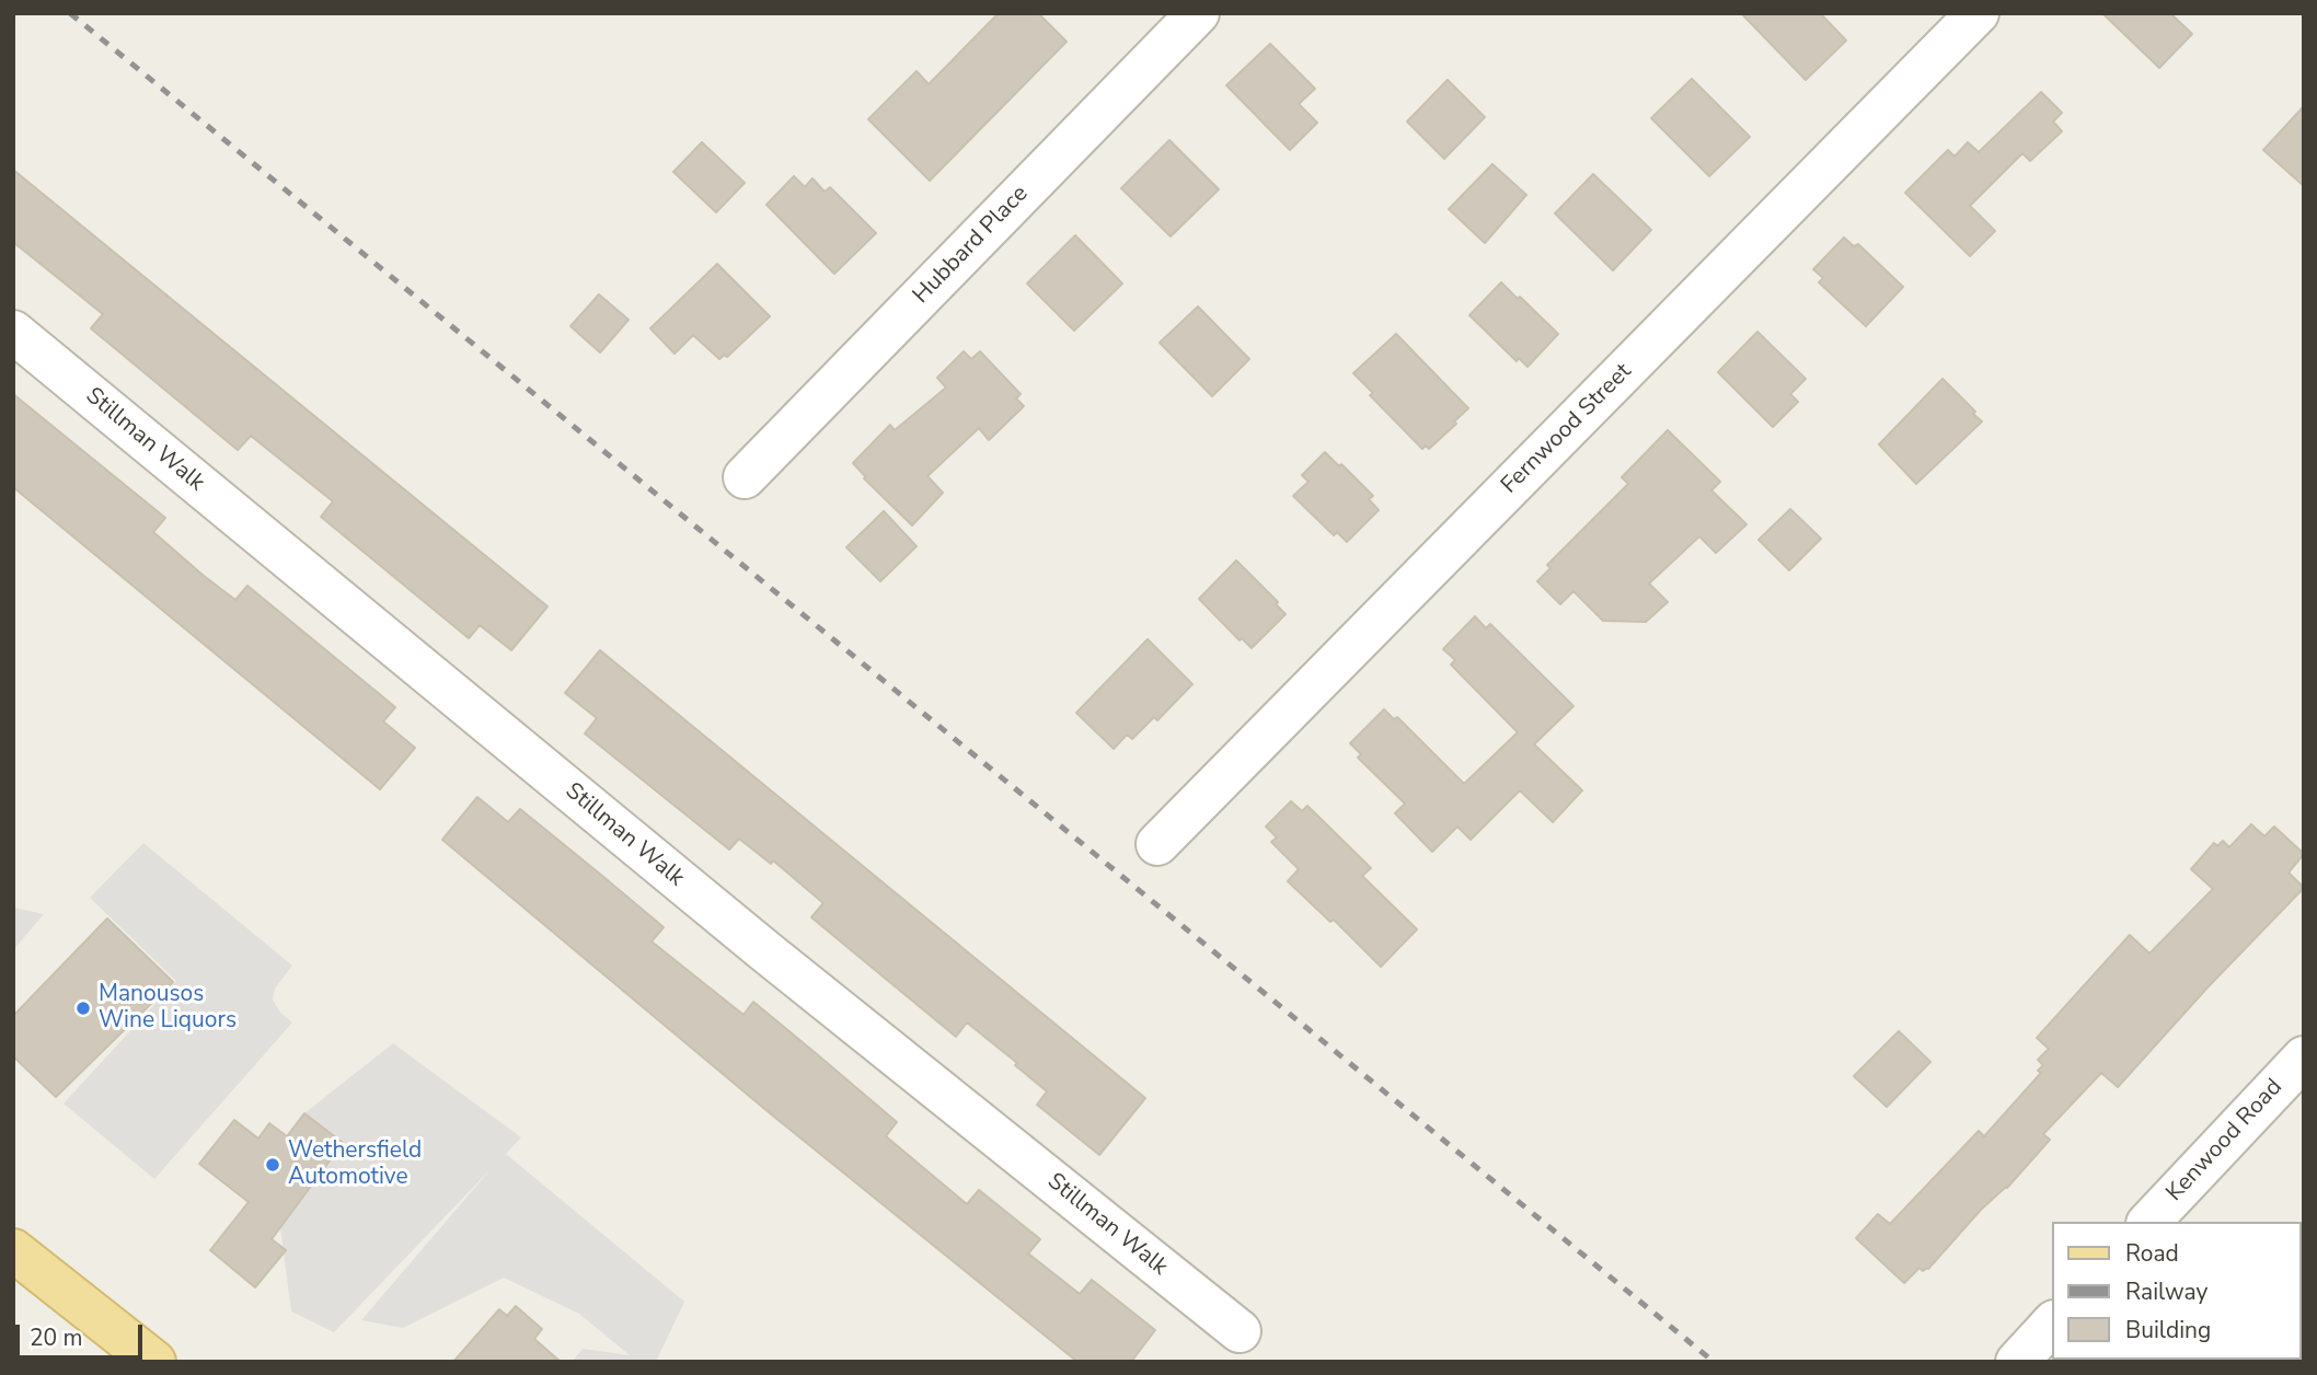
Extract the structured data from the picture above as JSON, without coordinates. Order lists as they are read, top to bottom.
{
  "streets": {
    "street": [
      "Hubbard Place",
      "Fernwood Street",
      "Stillman Walk",
      "Kenwood Road"
    ]
  },
  "places": ["Manousos Wine Liquors", "Wethersfield Automotive"],
  "legend": ["Road", "Railway", "Building"],
  "scale_bar": "20 m"
}
